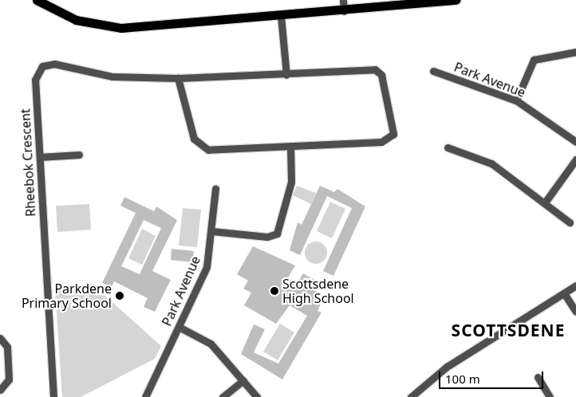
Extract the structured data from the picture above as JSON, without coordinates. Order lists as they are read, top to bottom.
{
  "streets": {
    "street": ["Park Avenue", "Rheebok Crescent"]
  },
  "districts": ["SCOTTSDENE"],
  "places": ["Scottsdene High School", "Parkdene Primary School"],
  "scale_bar": "100 m"
}
